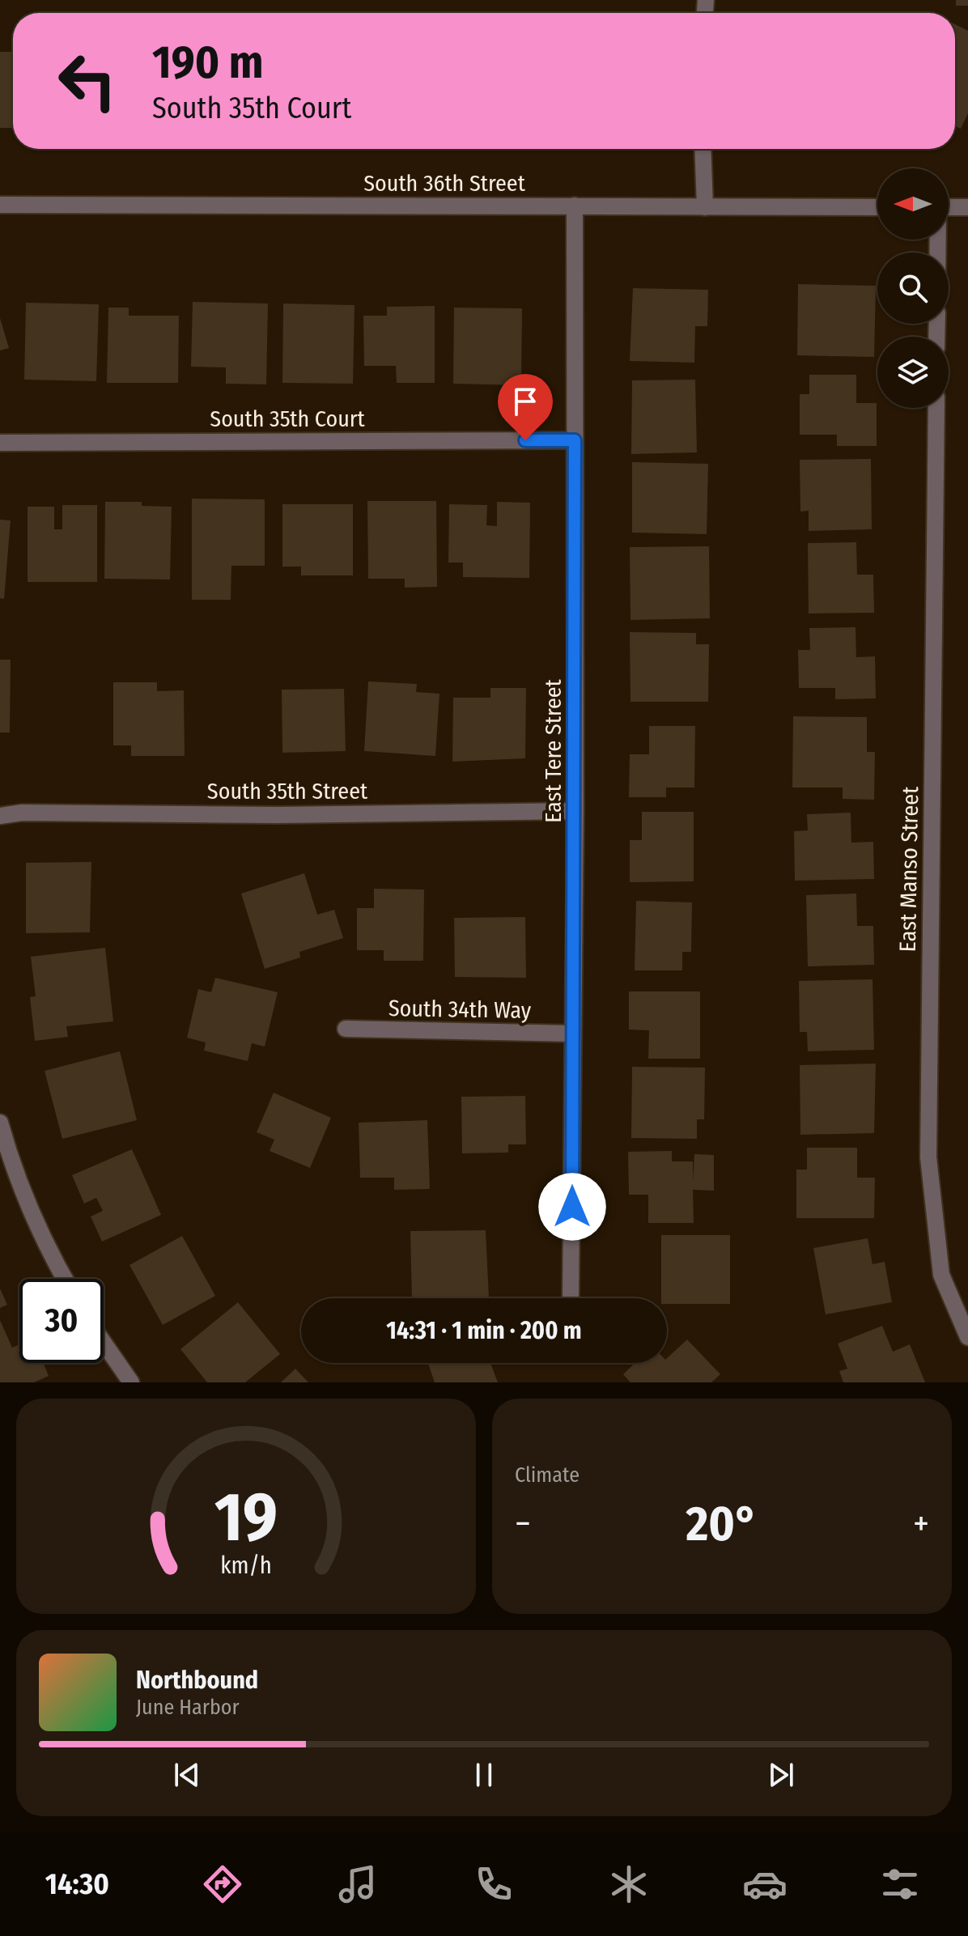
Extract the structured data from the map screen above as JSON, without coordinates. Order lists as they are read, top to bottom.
{
  "streets": {
    "street": [
      "South 36th Street",
      "South 35th Court",
      "East Tere Street",
      "South 35th Street",
      "East Manso Street",
      "South 34th Way"
    ]
  },
  "crossings": [
    ["South 36th Street", "East Tere Street"],
    ["South 35th Court", "East Tere Street"],
    ["East Tere Street", "South 35th Street"],
    ["East Tere Street", "South 34th Way"]
  ],
  "north": "left",
  "page": {
    "turn": ["190 m", "South 35th Court"],
    "limit": "30",
    "trip": "14:31 · 1 min · 200 m",
    "tile": "Climate",
    "heat": ["−", "20°", "+"],
    "song": ["Northbound", "June Harbor"],
    "tabs": "14:30",
    "gauge": ["19", "km/h"]
  }
}
